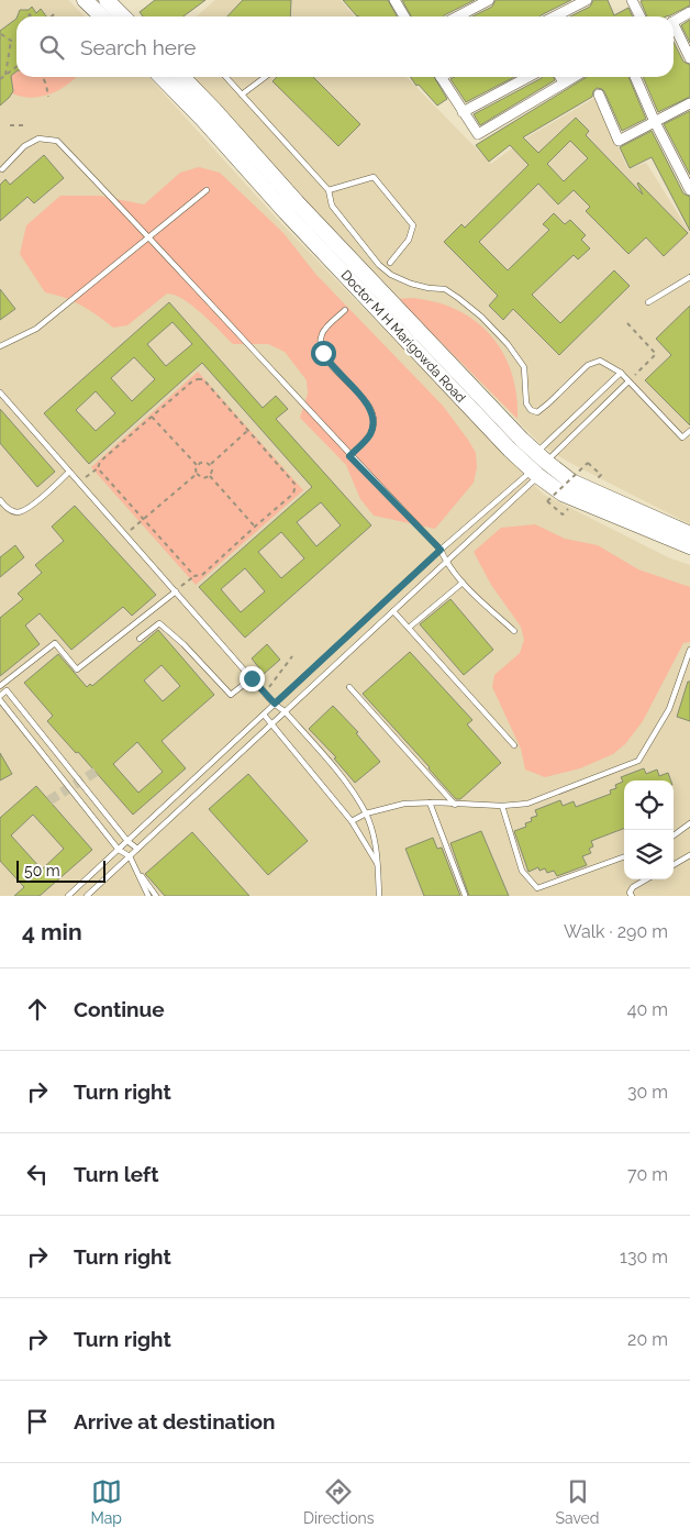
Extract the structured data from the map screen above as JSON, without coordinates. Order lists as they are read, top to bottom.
{
  "streets": {
    "main road": ["Doctor M H Marigowda Road"]
  },
  "scale_bar": "50 m",
  "page": {
    "search": "Search here",
    "scale": "50 m",
    "heading": ["4 min", "Walk · 290 m"],
    "list": [
      ["Continue", "40 m"],
      ["Turn right", "30 m"],
      ["Turn left", "70 m"],
      ["Turn right", "130 m"],
      ["Turn right", "20 m"],
      "Arrive at destination"
    ],
    "nav": ["Map", "Directions", "Saved"]
  }
}
